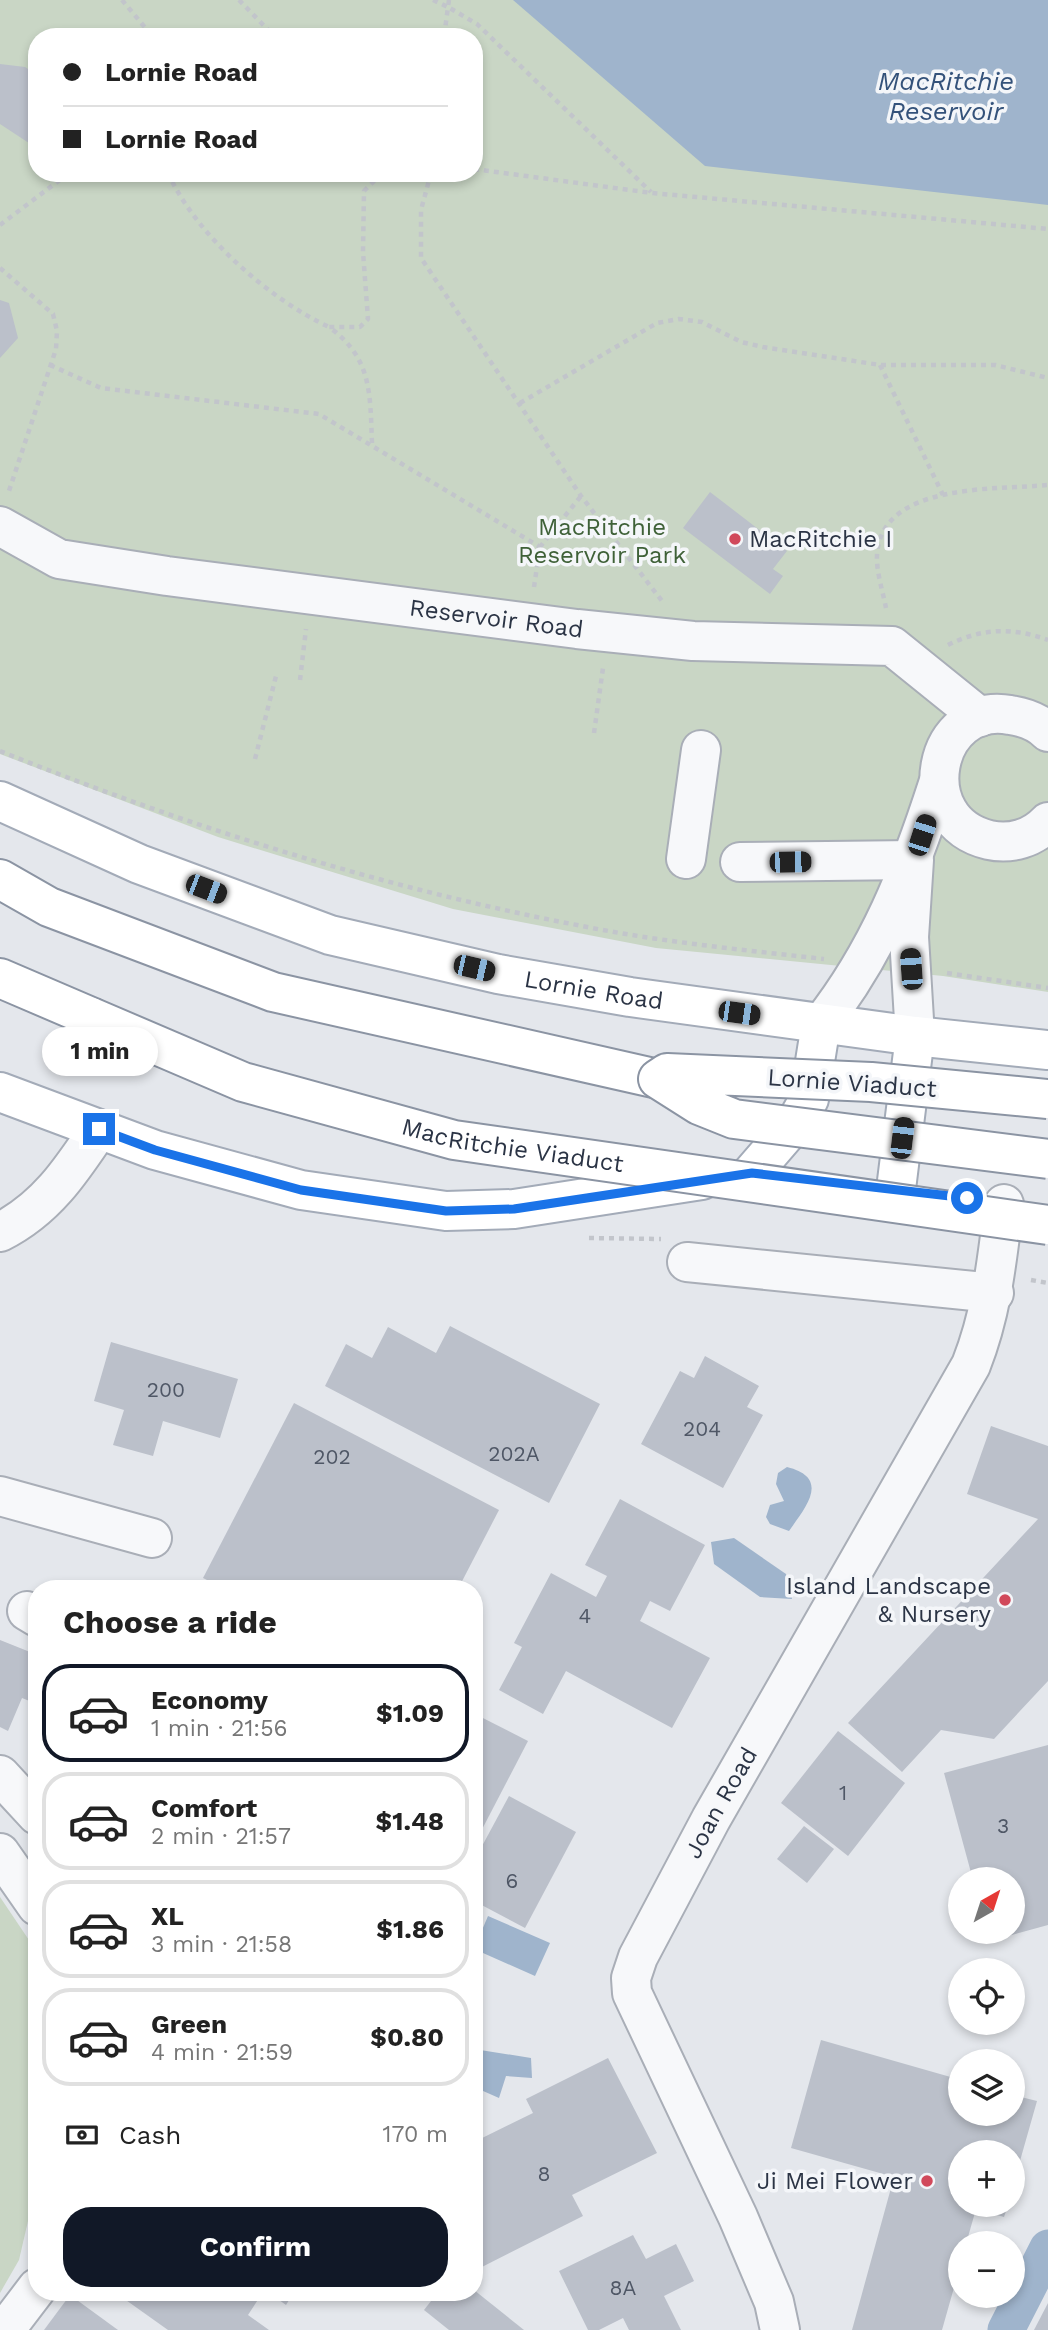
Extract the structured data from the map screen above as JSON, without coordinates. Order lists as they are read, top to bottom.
{
  "streets": {
    "main road": ["Lornie Road", "Lornie Viaduct", "MacRitchie Viaduct"],
    "street": ["Reservoir Road", "Joan Road"]
  },
  "water": ["MacRitchie Reservoir"],
  "parks": ["MacRitchie Reservoir Park"],
  "places": ["MacRitchie I", "Island Landscape & Nursery", "Ji Mei Flower"],
  "house_numbers": [
    "200",
    "204",
    "202A",
    "202",
    "4",
    "1",
    "3",
    "6",
    "8",
    "8A"
  ],
  "north": "top right",
  "page": {
    "banner": ["Lornie Road", "Lornie Road"],
    "bubble": "1 min",
    "heading": "Choose a ride",
    "list": [
      {
        "name": "Economy",
        "note": "1 min · 21:56",
        "value": "$1.09"
      },
      {
        "name": "Comfort",
        "note": "2 min · 21:57",
        "value": "$1.48"
      },
      {
        "name": "XL",
        "note": "3 min · 21:58",
        "value": "$1.86"
      },
      {
        "name": "Green",
        "note": "4 min · 21:59",
        "value": "$0.80"
      }
    ],
    "map_buttons": ["+", "−"],
    "pay": ["Cash", "170 m"],
    "buttons": "Confirm"
  }
}
